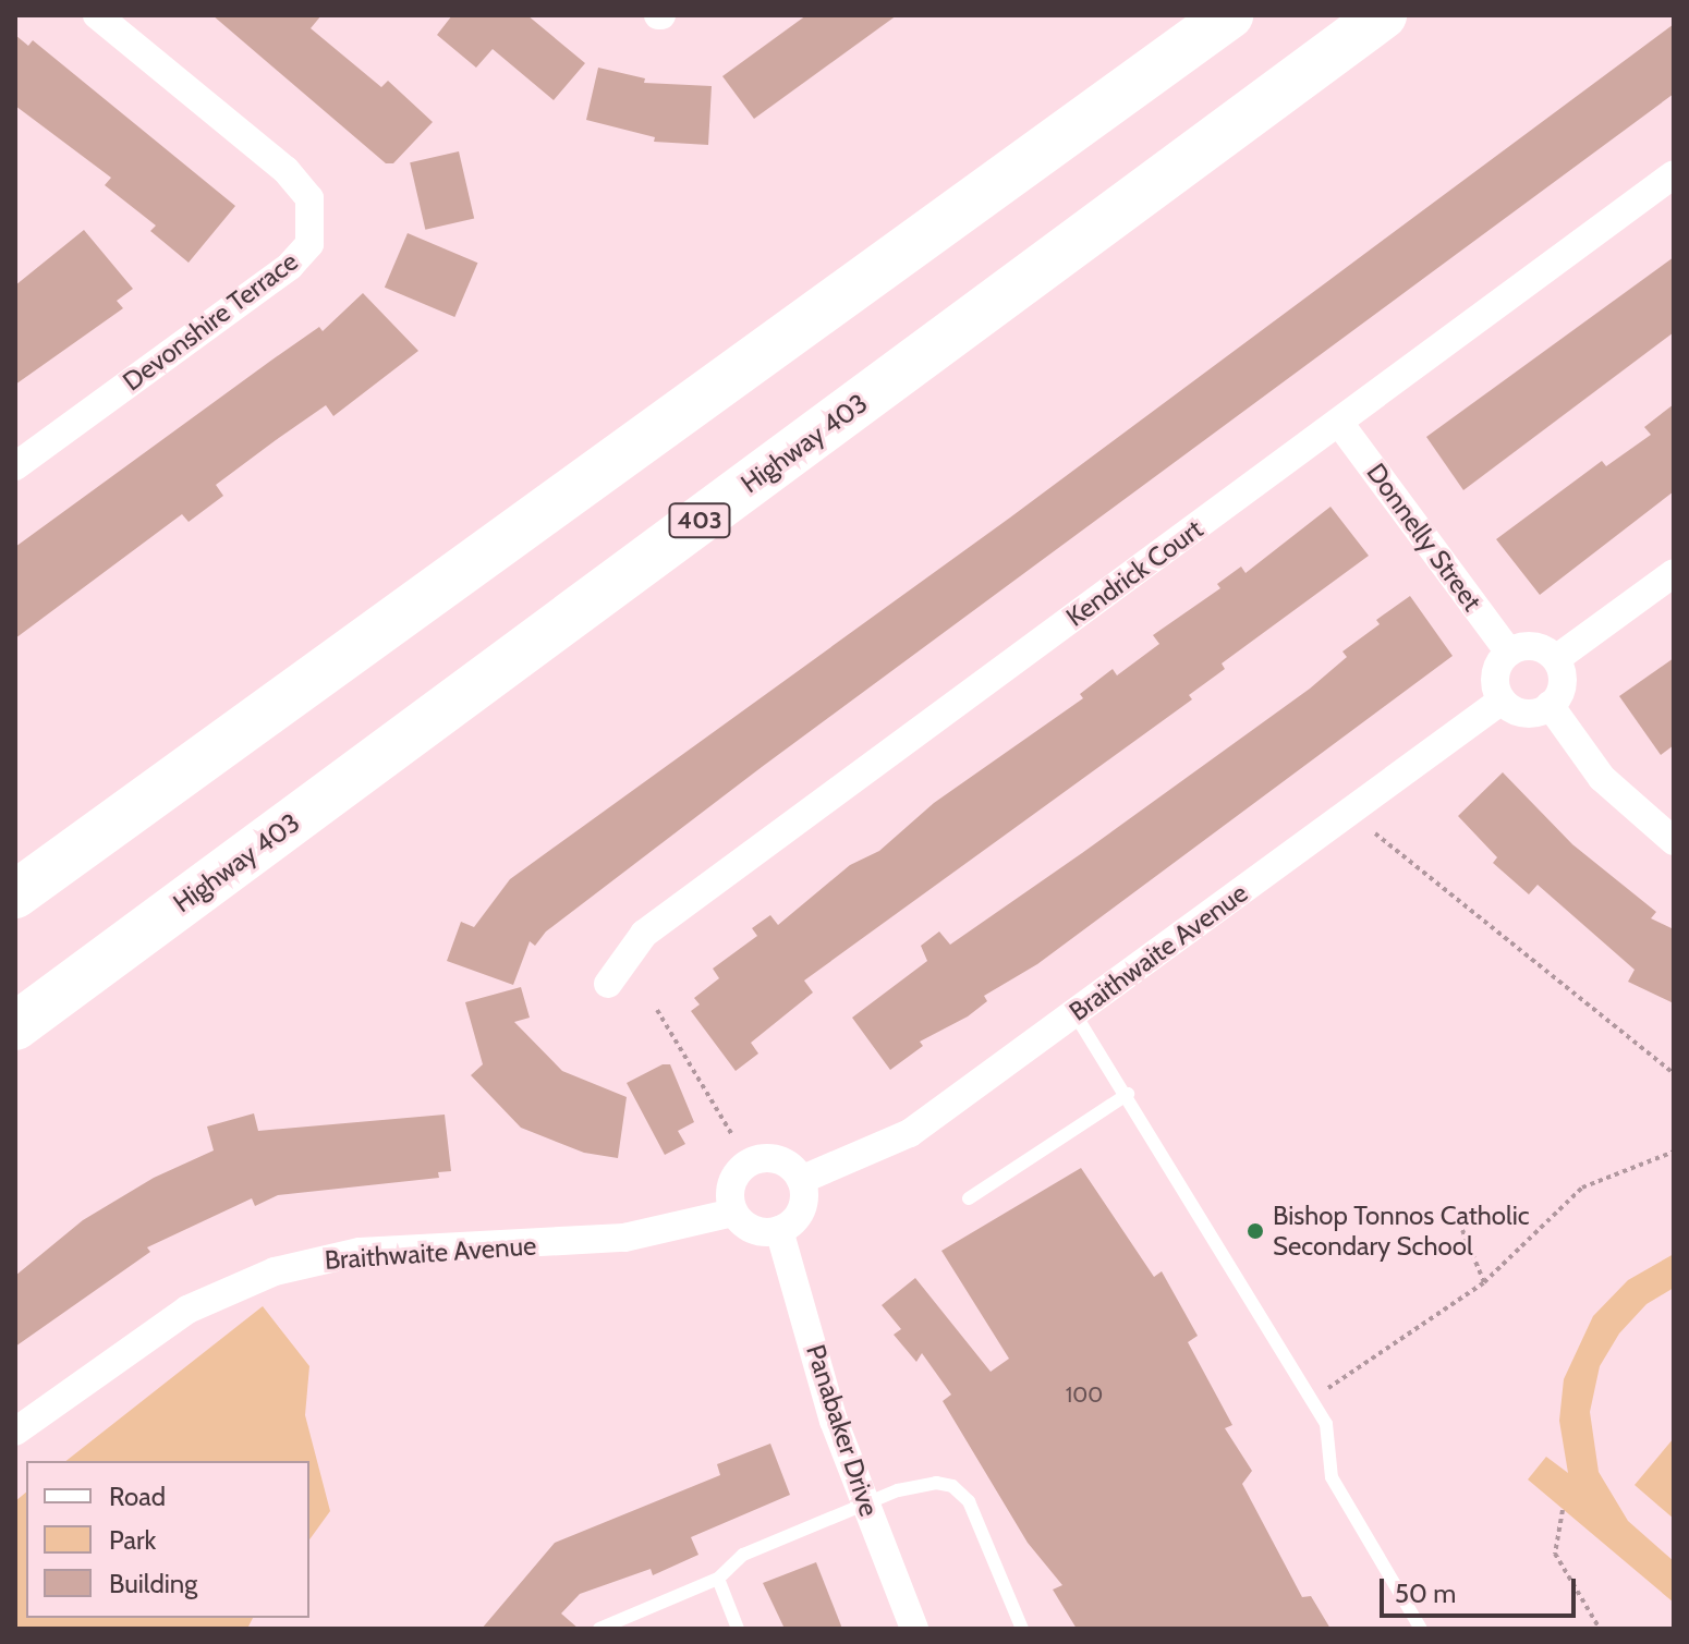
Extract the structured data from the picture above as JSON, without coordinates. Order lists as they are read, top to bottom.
{
  "streets": {
    "highway": ["Highway 403", "403"],
    "street": [
      "Devonshire Terrace",
      "Donnelly Street",
      "Kendrick Court",
      "Braithwaite Avenue",
      "Panabaker Drive"
    ]
  },
  "crossings": [
    ["Donnelly Street", "Kendrick Court"],
    ["Donnelly Street", "Braithwaite Avenue"],
    ["Braithwaite Avenue", "Panabaker Drive"]
  ],
  "places": ["Bishop Tonnos Catholic Secondary School"],
  "house_numbers": ["100"],
  "legend": ["Road", "Park", "Building"],
  "scale_bar": "50 m"
}
